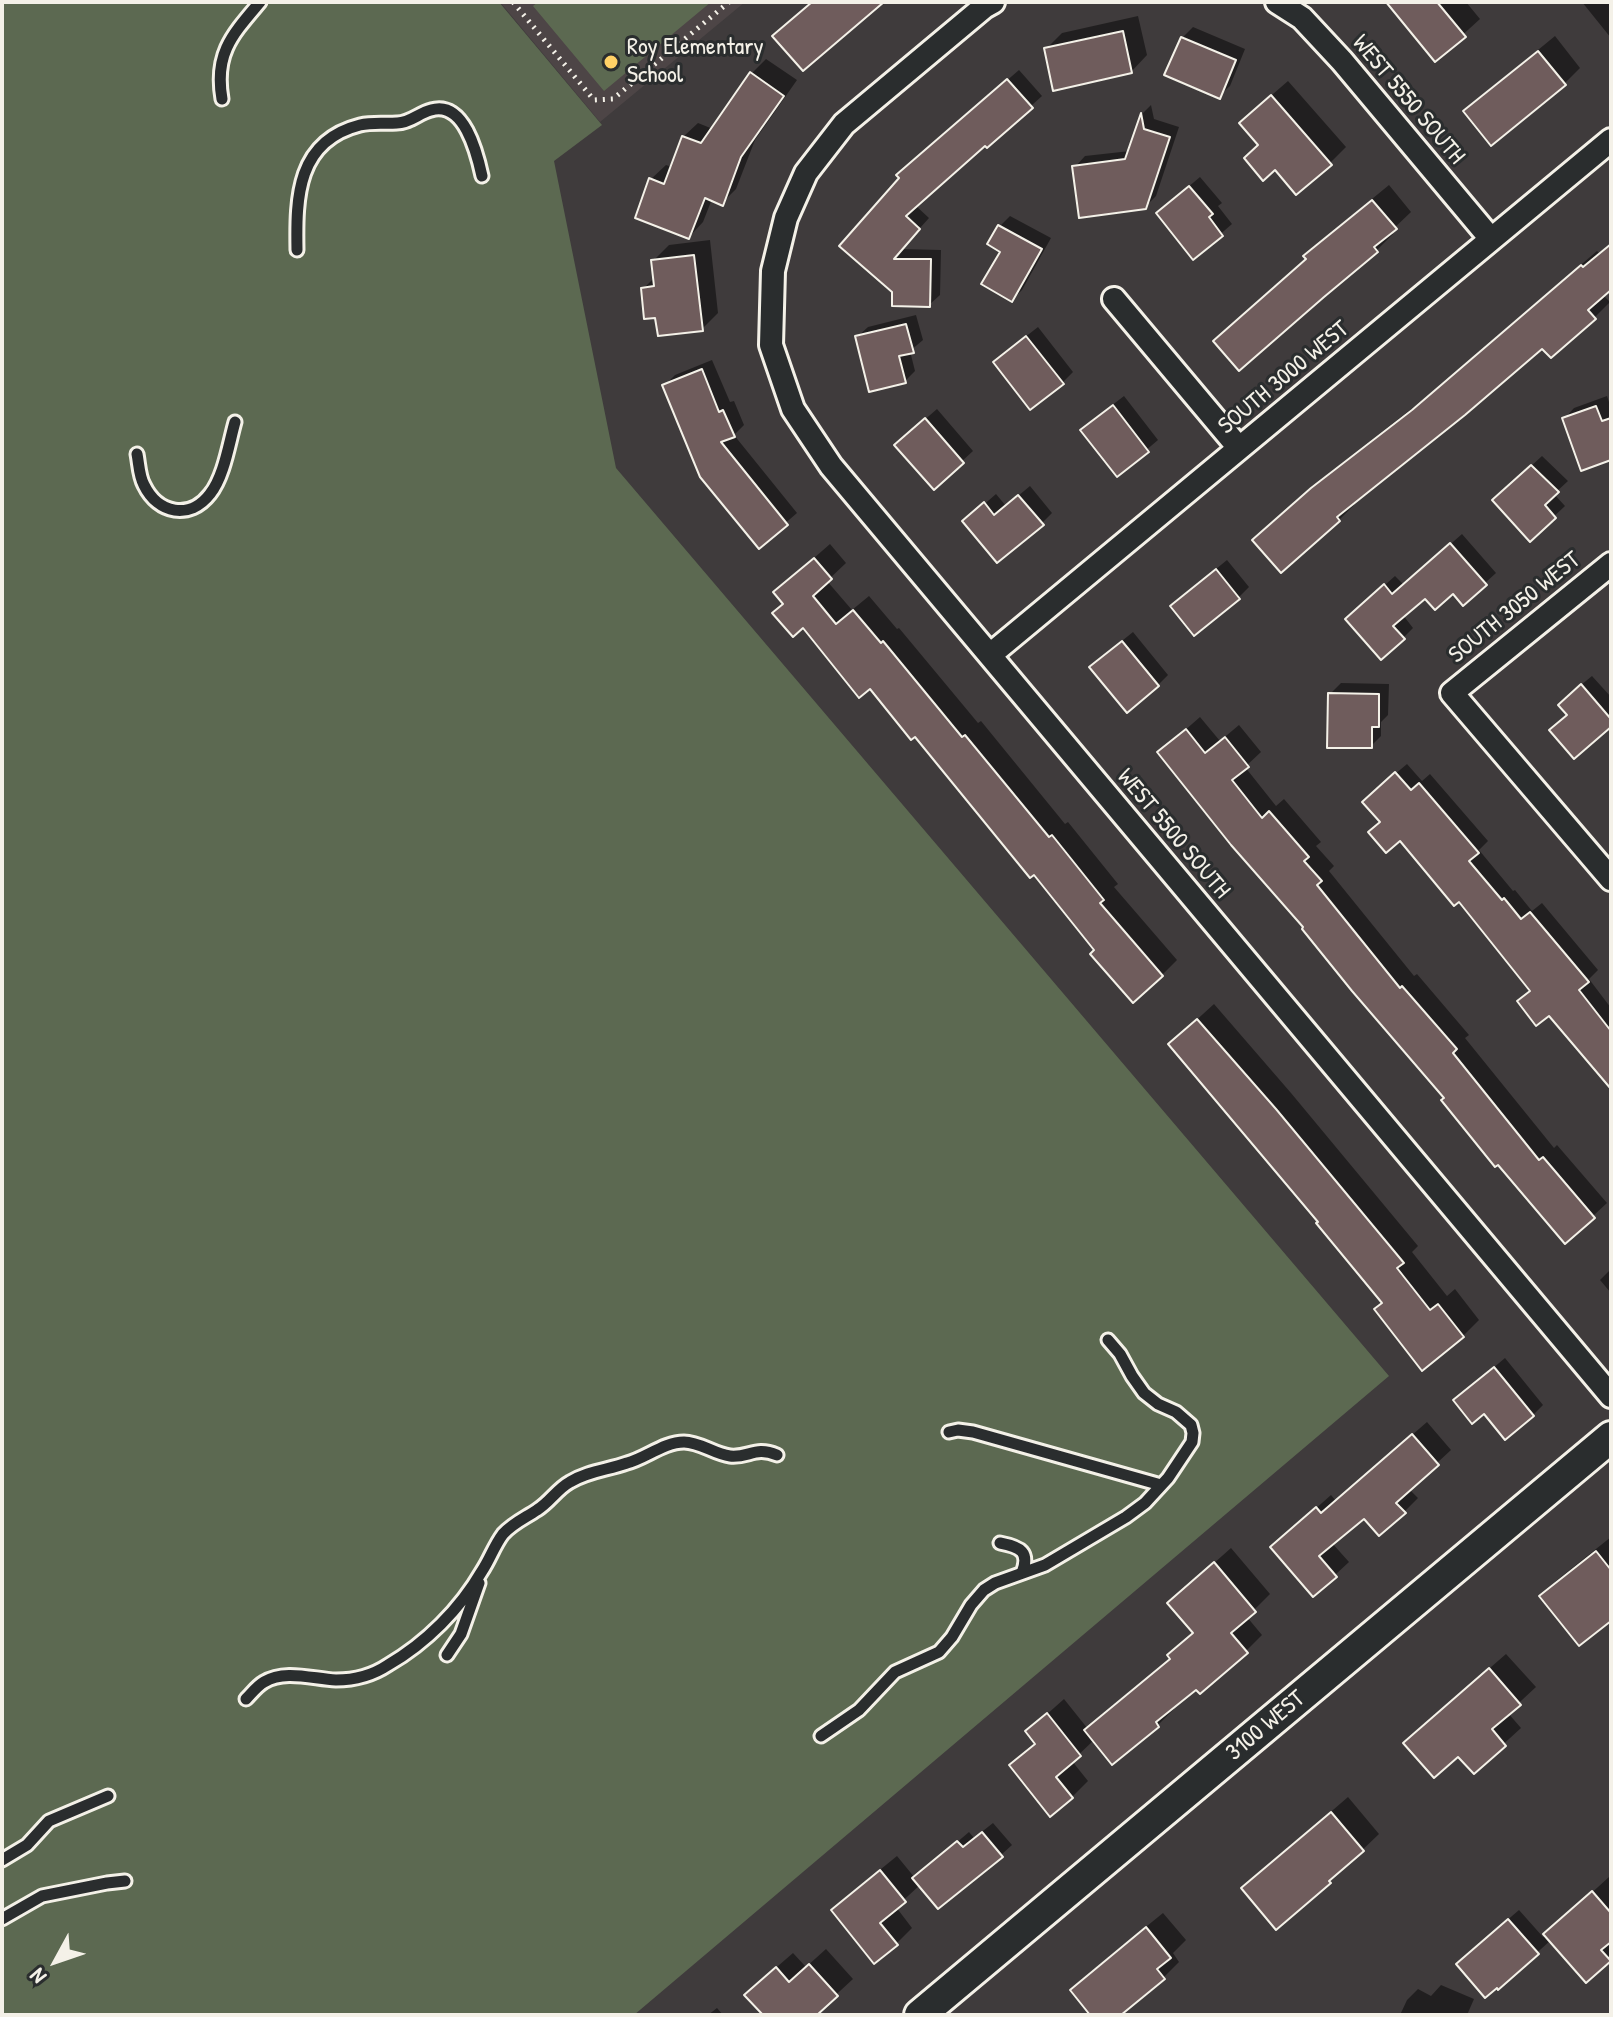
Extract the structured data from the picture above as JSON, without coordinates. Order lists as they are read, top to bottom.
{
  "streets": {
    "street": [
      "WEST 5550 SOUTH",
      "SOUTH 3000 WEST",
      "SOUTH 3050 WEST",
      "WEST 5500 SOUTH",
      "3100 WEST"
    ]
  },
  "crossings": [
    ["WEST 5550 SOUTH", "SOUTH 3000 WEST"],
    ["SOUTH 3000 WEST", "WEST 5500 SOUTH"]
  ],
  "places": ["Roy Elementary School"],
  "north": "bottom left"
}
